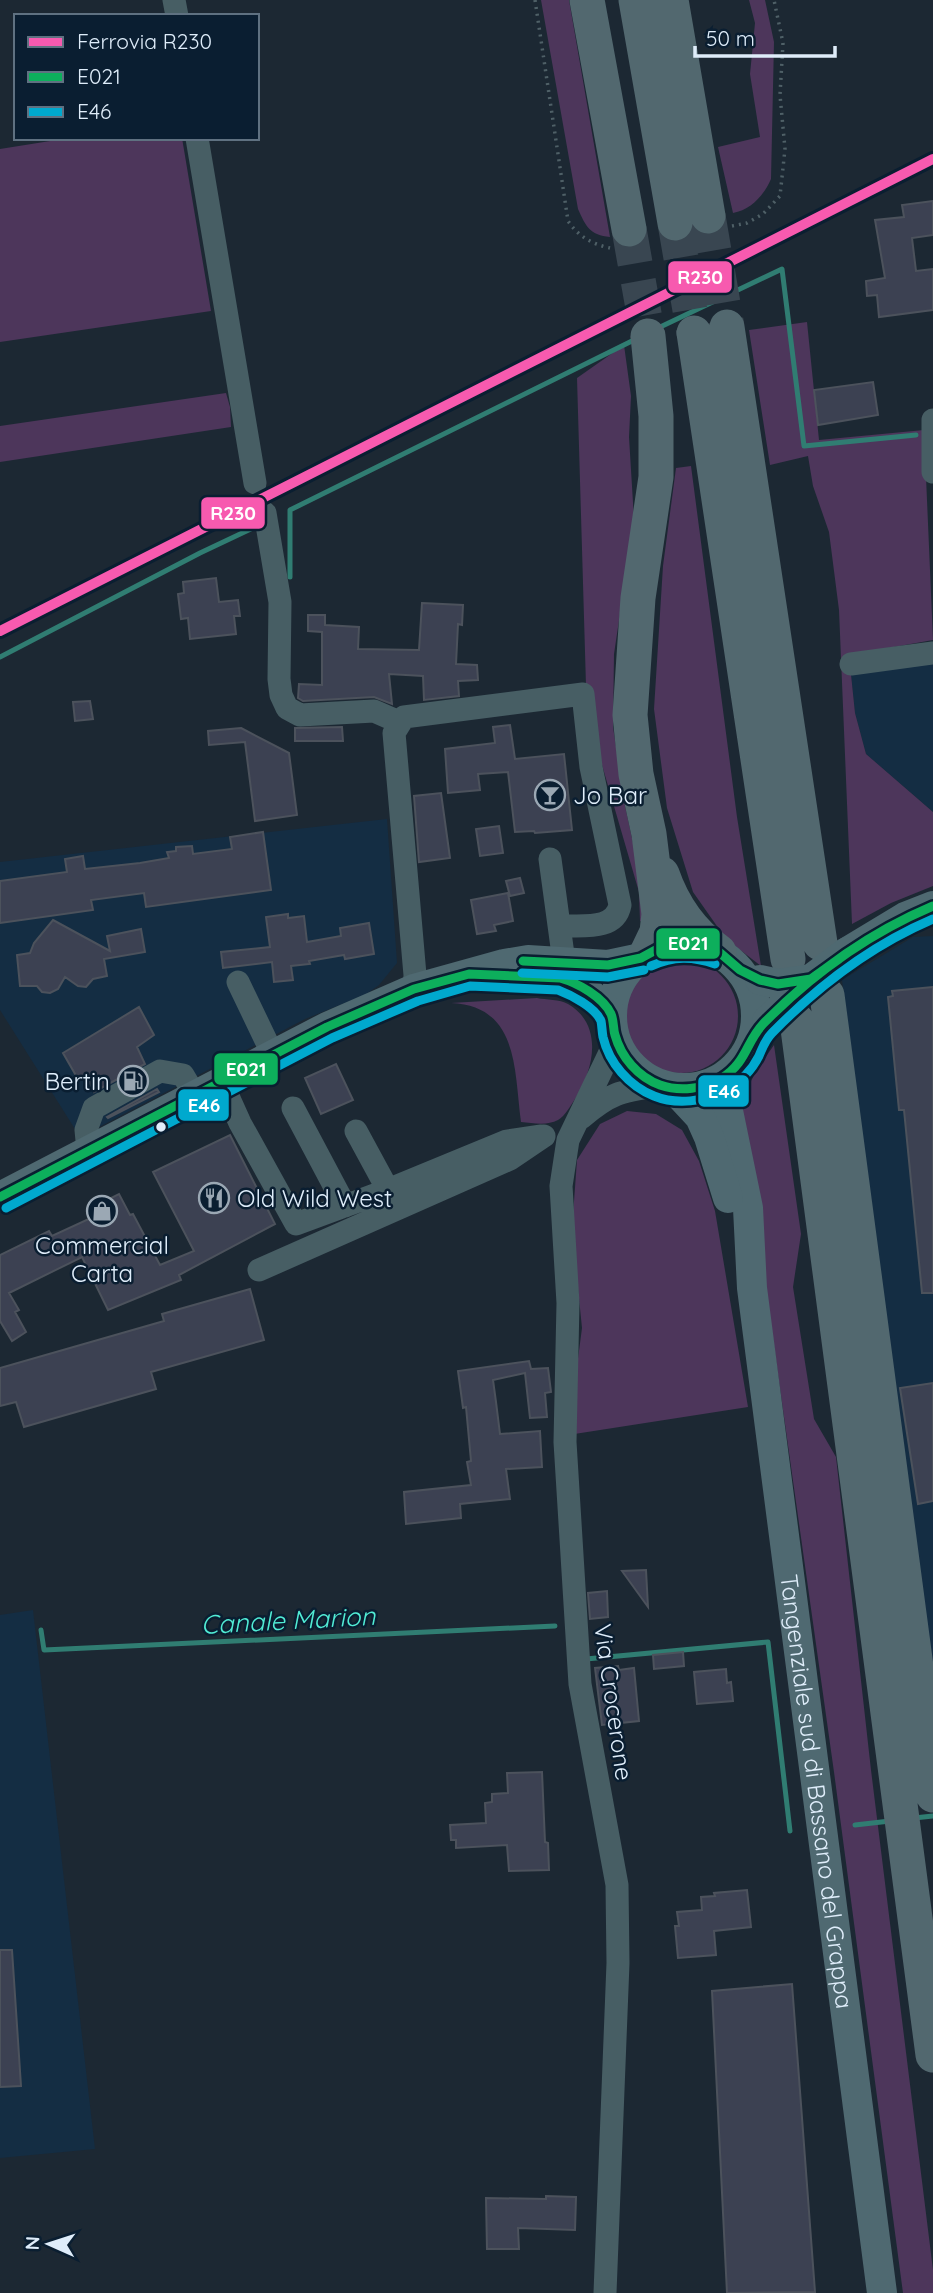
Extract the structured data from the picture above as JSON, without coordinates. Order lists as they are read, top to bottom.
{
  "streets": {
    "highway": ["Tangenziale sud di Bassano del Grappa"],
    "street": ["Via Crocerone"]
  },
  "crossings": [
    ["Via Crocerone", "Tangenziale sud di Bassano del Grappa"]
  ],
  "water": ["Canale Marion"],
  "places": {
    "bar": ["Jo Bar"],
    "fuel station": ["Bertin"],
    "restaurant": ["Old Wild West"],
    "shop": ["Commercial Carta"]
  },
  "lines": ["rail line R230", "transit line E021", "transit line E46"],
  "legend": ["Ferrovia R230", "E021", "E46"],
  "scale_bar": "50 m",
  "north": "left"
}
